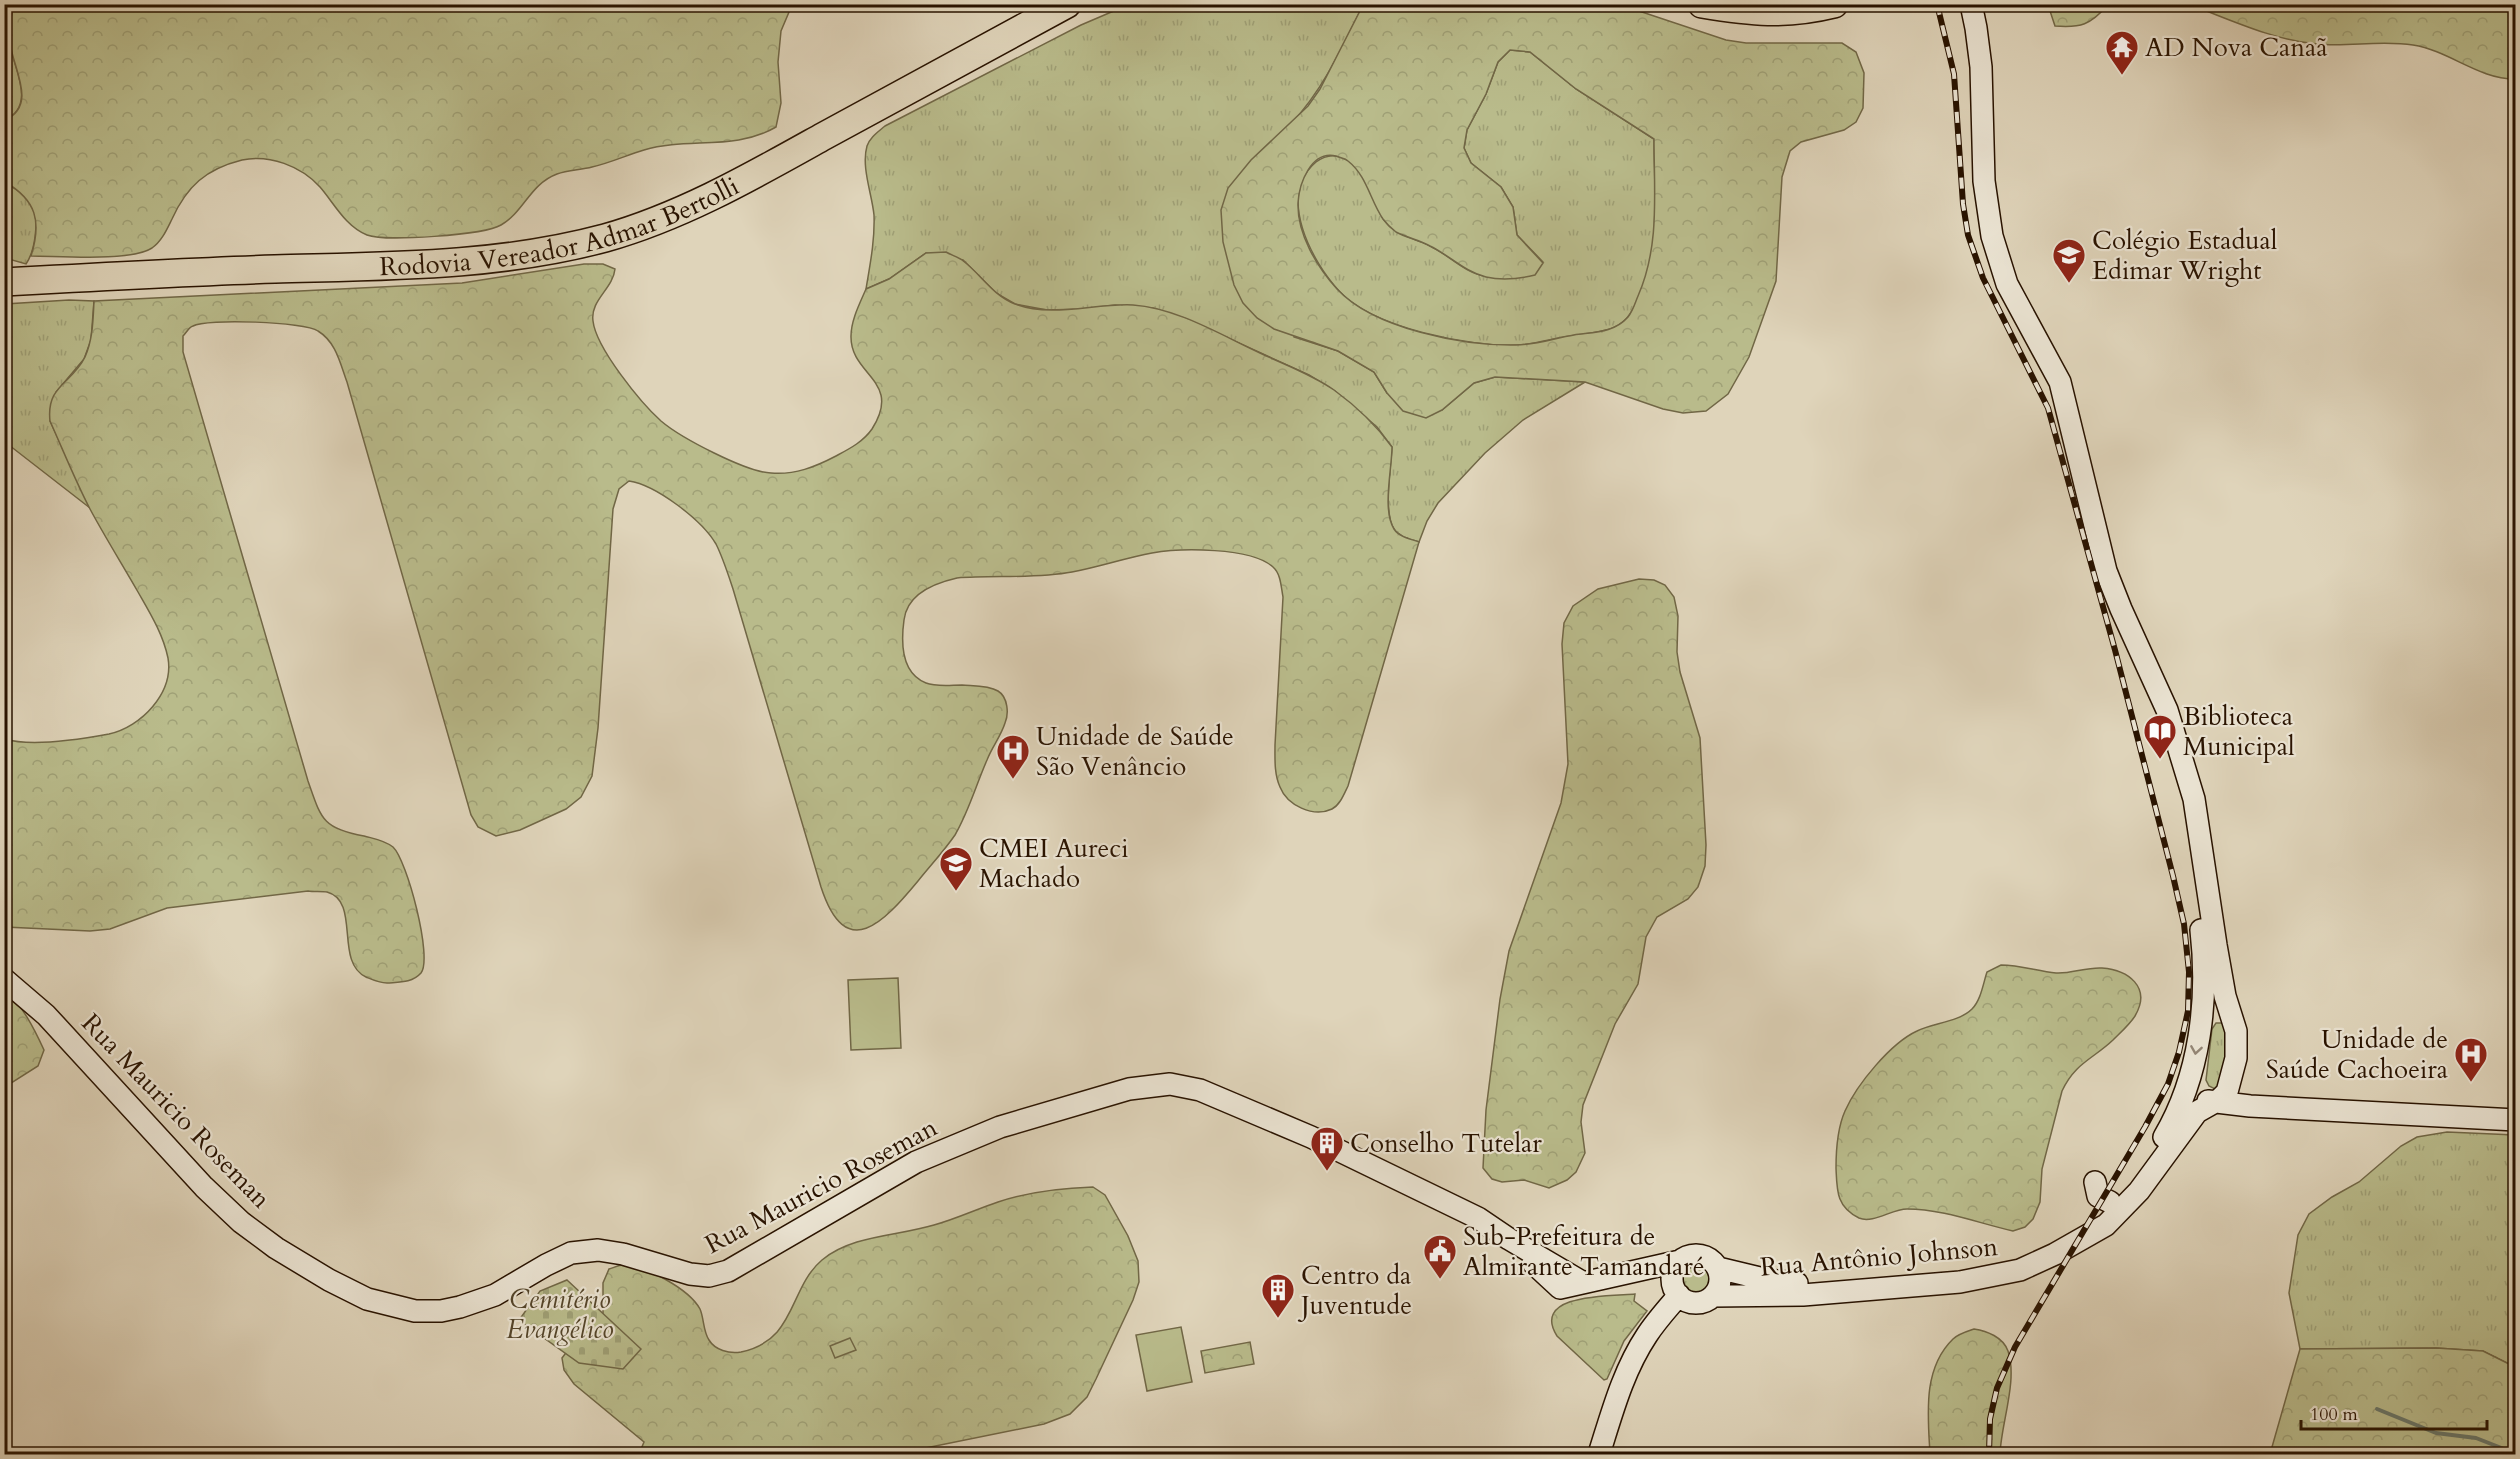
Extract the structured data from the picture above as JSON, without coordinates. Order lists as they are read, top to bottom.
{
  "streets": {
    "highway": ["Rodovia Vereador Admar Bertolli"],
    "main road": ["Rua Mauricio Roseman", "Rua Antônio Johnson"]
  },
  "crossings": [
    ["Rua Mauricio Roseman", "Rua Antônio Johnson"]
  ],
  "parks": ["Cemitério Evangélico"],
  "places": {
    "temple": ["AD Nova Canaã"],
    "school or university": ["Colégio Estadual Edimar Wright", "CMEI Aureci Machado"],
    "library": ["Biblioteca Municipal"],
    "hospital": ["Unidade de Saúde São Venâncio", "Unidade de Saúde Cachoeira"],
    "building": ["Conselho Tutelar", "Centro da Juventude"],
    "public building": ["Sub-Prefeitura de Almirante Tamandaré"]
  },
  "scale_bar": "100 m"
}
